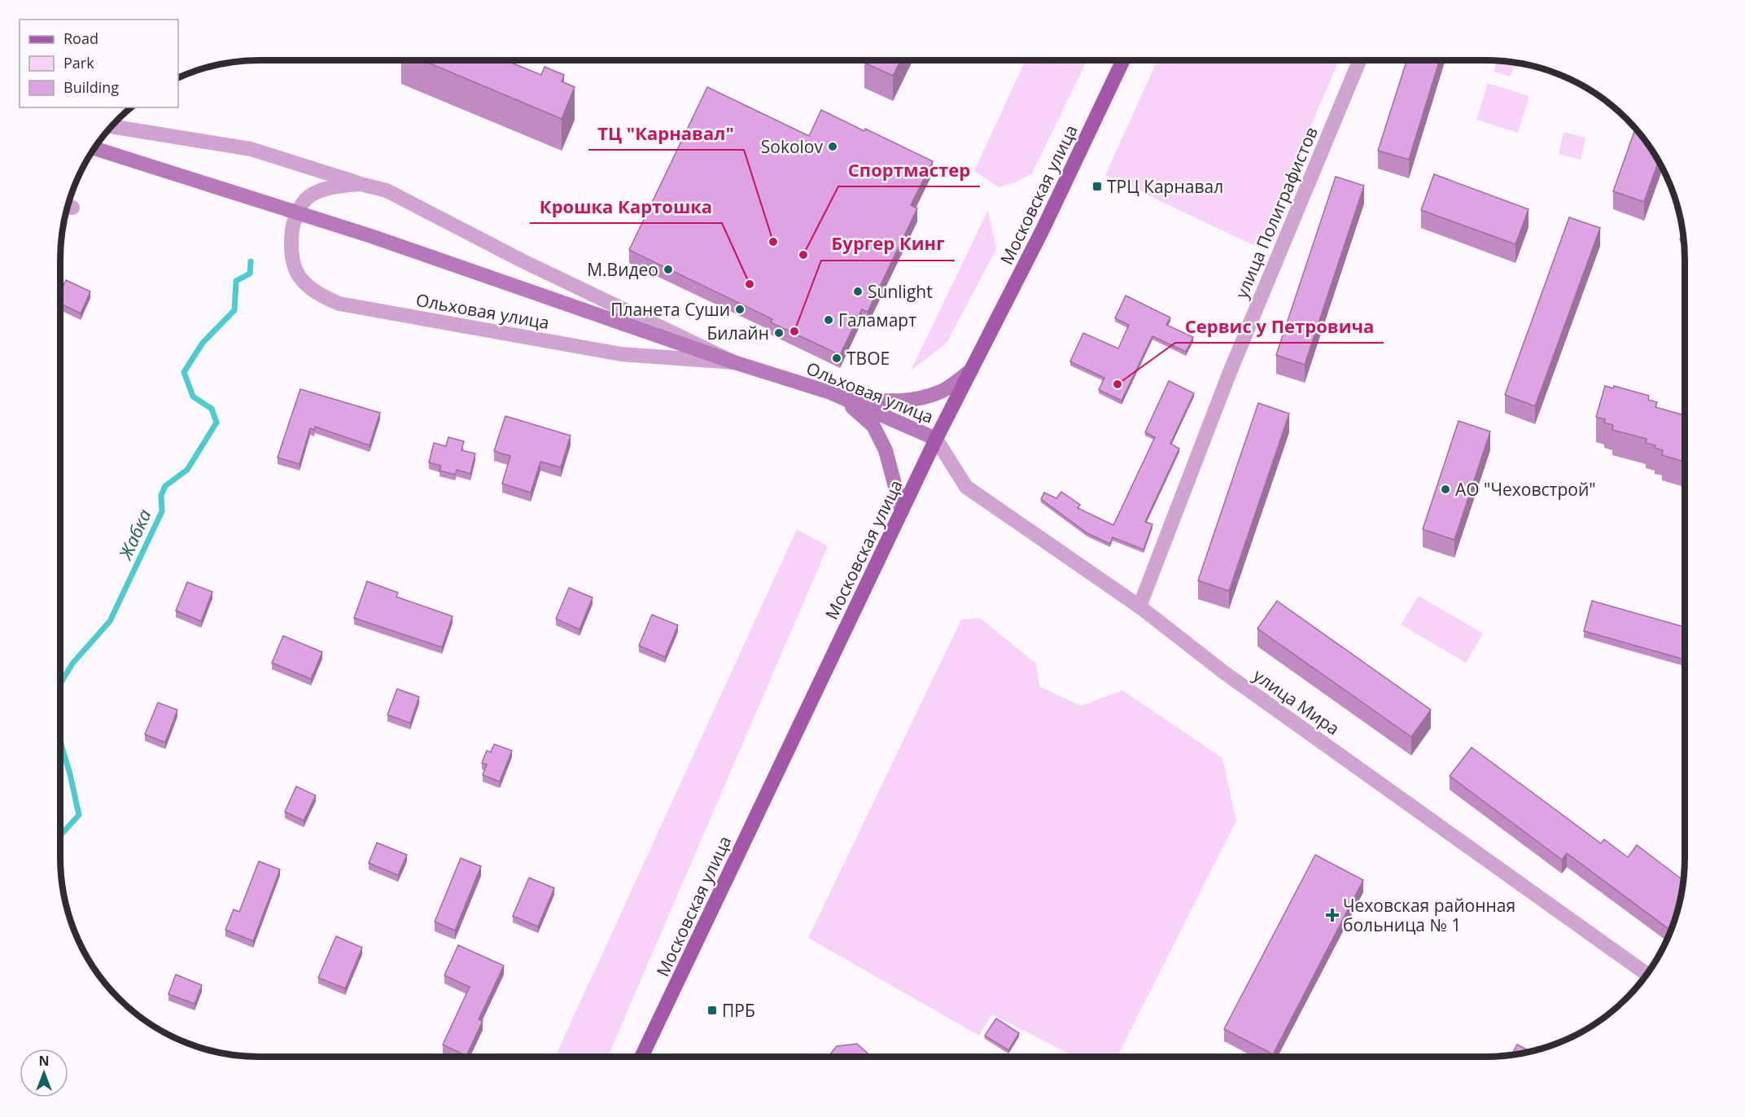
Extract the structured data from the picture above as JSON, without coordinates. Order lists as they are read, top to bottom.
{
  "streets": {
    "main road": ["Московская улица", "Ольховая улица"],
    "street": ["улица Полиграфистов", "улица Мира"]
  },
  "crossings": [
    ["Московская улица", "Ольховая улица"],
    ["Московская улица", "улица Мира"],
    ["улица Полиграфистов", "улица Мира"],
    ["Ольховая улица", "улица Мира"]
  ],
  "water": ["Жабка"],
  "places": {
    "other": [
      "Sokolov",
      "ТЦ \"Карнавал\"",
      "Спортмастер",
      "М.Видео",
      "Крошка Картошка",
      "Sunlight",
      "Планета Суши",
      "Галамарт",
      "Бургер Кинг",
      "Билайн",
      "ТВОЕ",
      "Сервис у Петровича",
      "АО \"Чеховстрой\""
    ],
    "transit": ["ТРЦ Карнавал", "ПРБ"],
    "health": ["Чеховская районная больница № 1"]
  },
  "legend": ["Road", "Park", "Building"],
  "north": "top"
}
